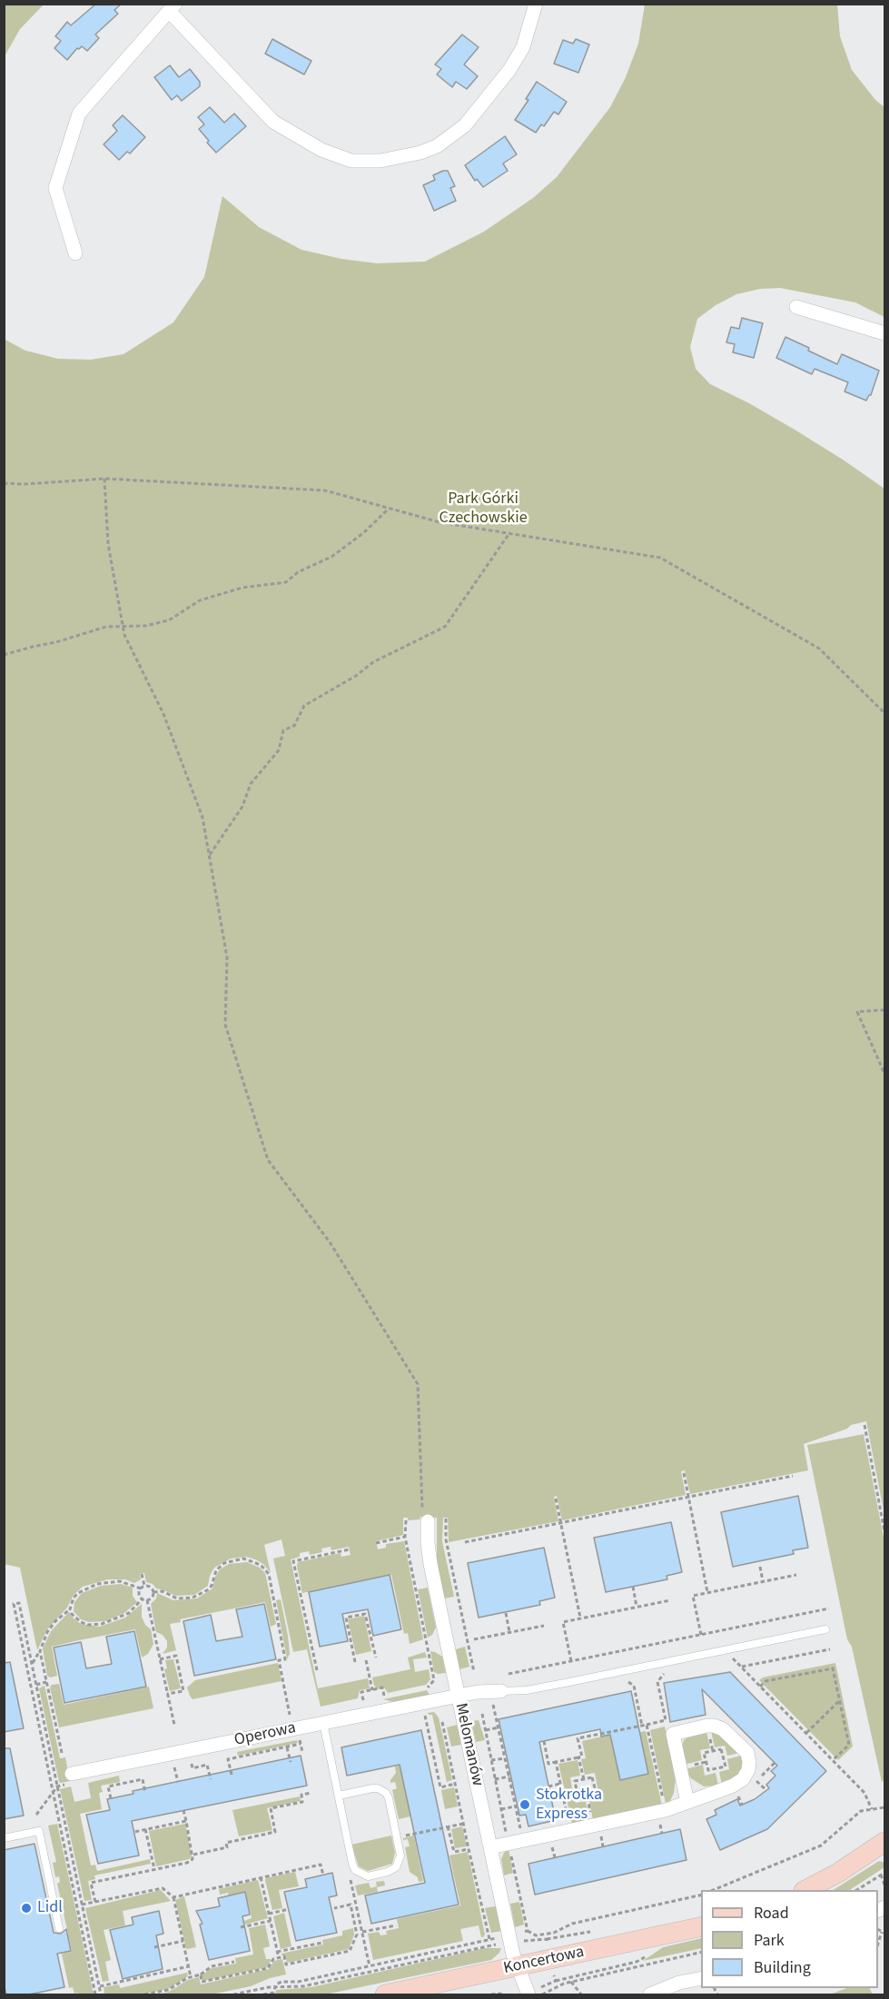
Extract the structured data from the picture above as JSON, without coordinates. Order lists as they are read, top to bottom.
{
  "streets": {
    "street": ["Operowa", "Melomanów", "Koncertowa"]
  },
  "crossings": [
    ["Operowa", "Melomanów"],
    ["Melomanów", "Koncertowa"]
  ],
  "parks": ["Park Górki Czechowskie"],
  "places": ["Stokrotka Express", "Lidl"],
  "legend": ["Road", "Park", "Building"]
}
